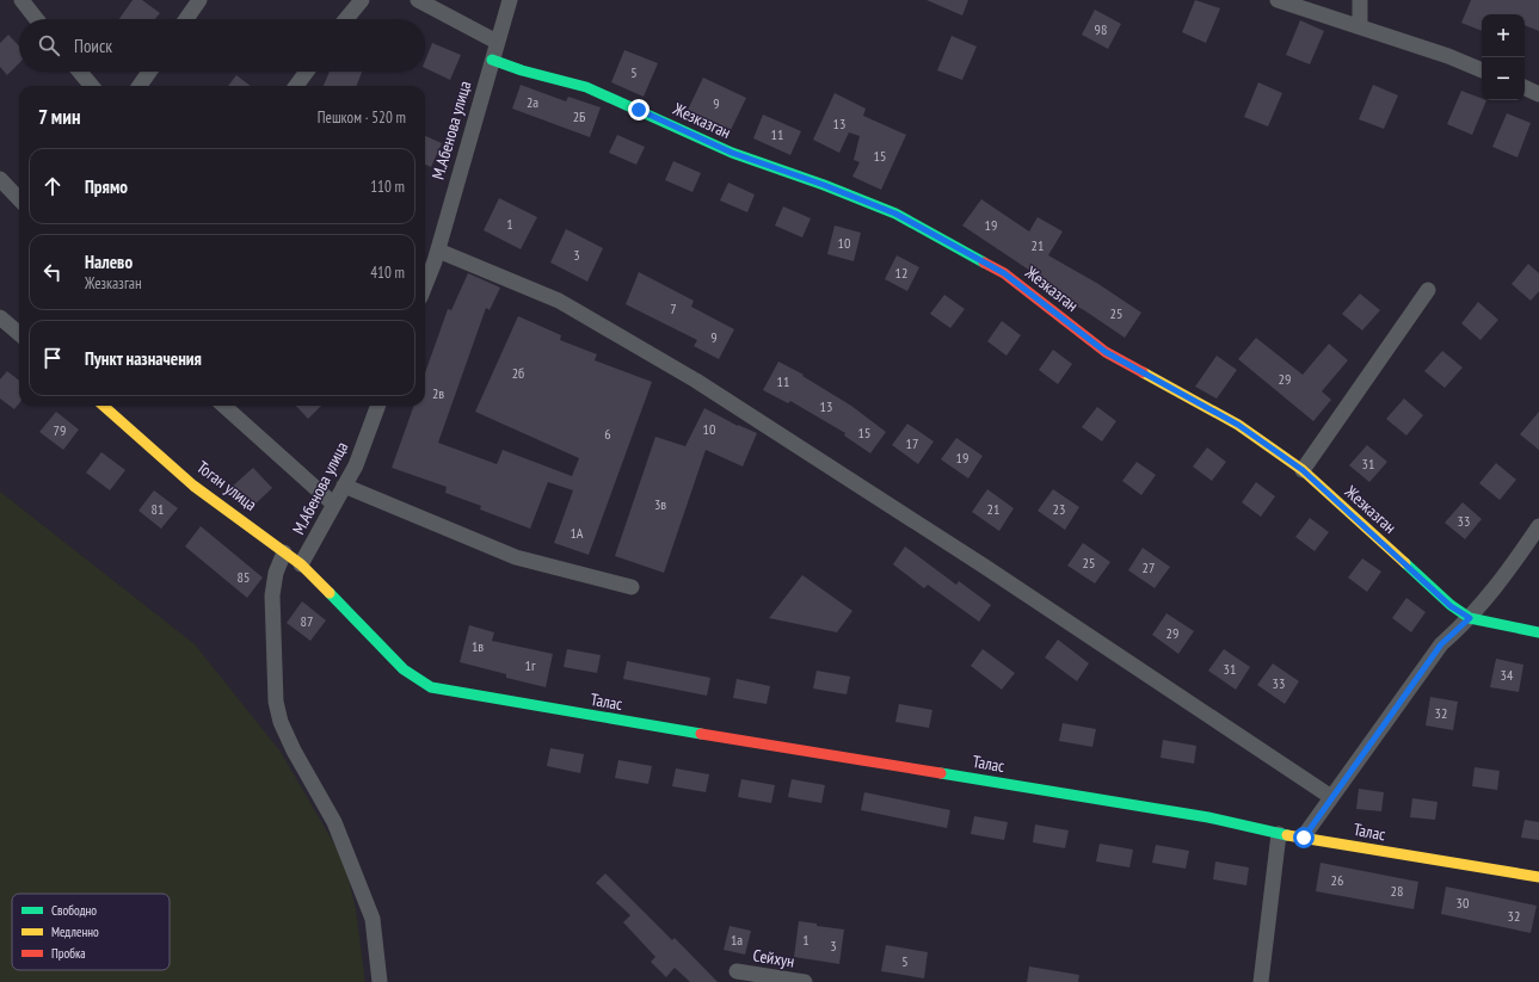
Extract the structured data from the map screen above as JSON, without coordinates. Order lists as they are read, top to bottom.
{
  "streets": {
    "street": [
      "Жезказган",
      "М.Абенова улица",
      "Тоган улица",
      "Талас",
      "Сейхун"
    ]
  },
  "crossings": [
    ["Жезказган", "М.Абенова улица"],
    ["М.Абенова улица", "Тоган улица"],
    ["Тоган улица", "Талас"]
  ],
  "house_numbers": [
    "98",
    "5",
    "2а",
    "9",
    "2Б",
    "13",
    "11",
    "15",
    "1",
    "19",
    "10",
    "21",
    "3",
    "12",
    "7",
    "25",
    "9",
    "2б",
    "29",
    "11",
    "2в",
    "13",
    "10",
    "79",
    "15",
    "6",
    "17",
    "19",
    "31",
    "3в",
    "81",
    "21",
    "23",
    "33",
    "1А",
    "25",
    "27",
    "85",
    "87",
    "29",
    "1в",
    "1г",
    "31",
    "34",
    "33",
    "32",
    "26",
    "28",
    "30",
    "32",
    "1а",
    "1",
    "3",
    "5"
  ],
  "legend": ["Свободно", "Медленно", "Пробка"],
  "page": {
    "map_buttons": ["+", "−"],
    "search": "Поиск",
    "heading": ["7 мин", "Пешком · 520 m"],
    "list": [
      ["Прямо", "110 m"],
      ["Налево", "Жезказган", "410 m"],
      "Пункт назначения"
    ]
  }
}
